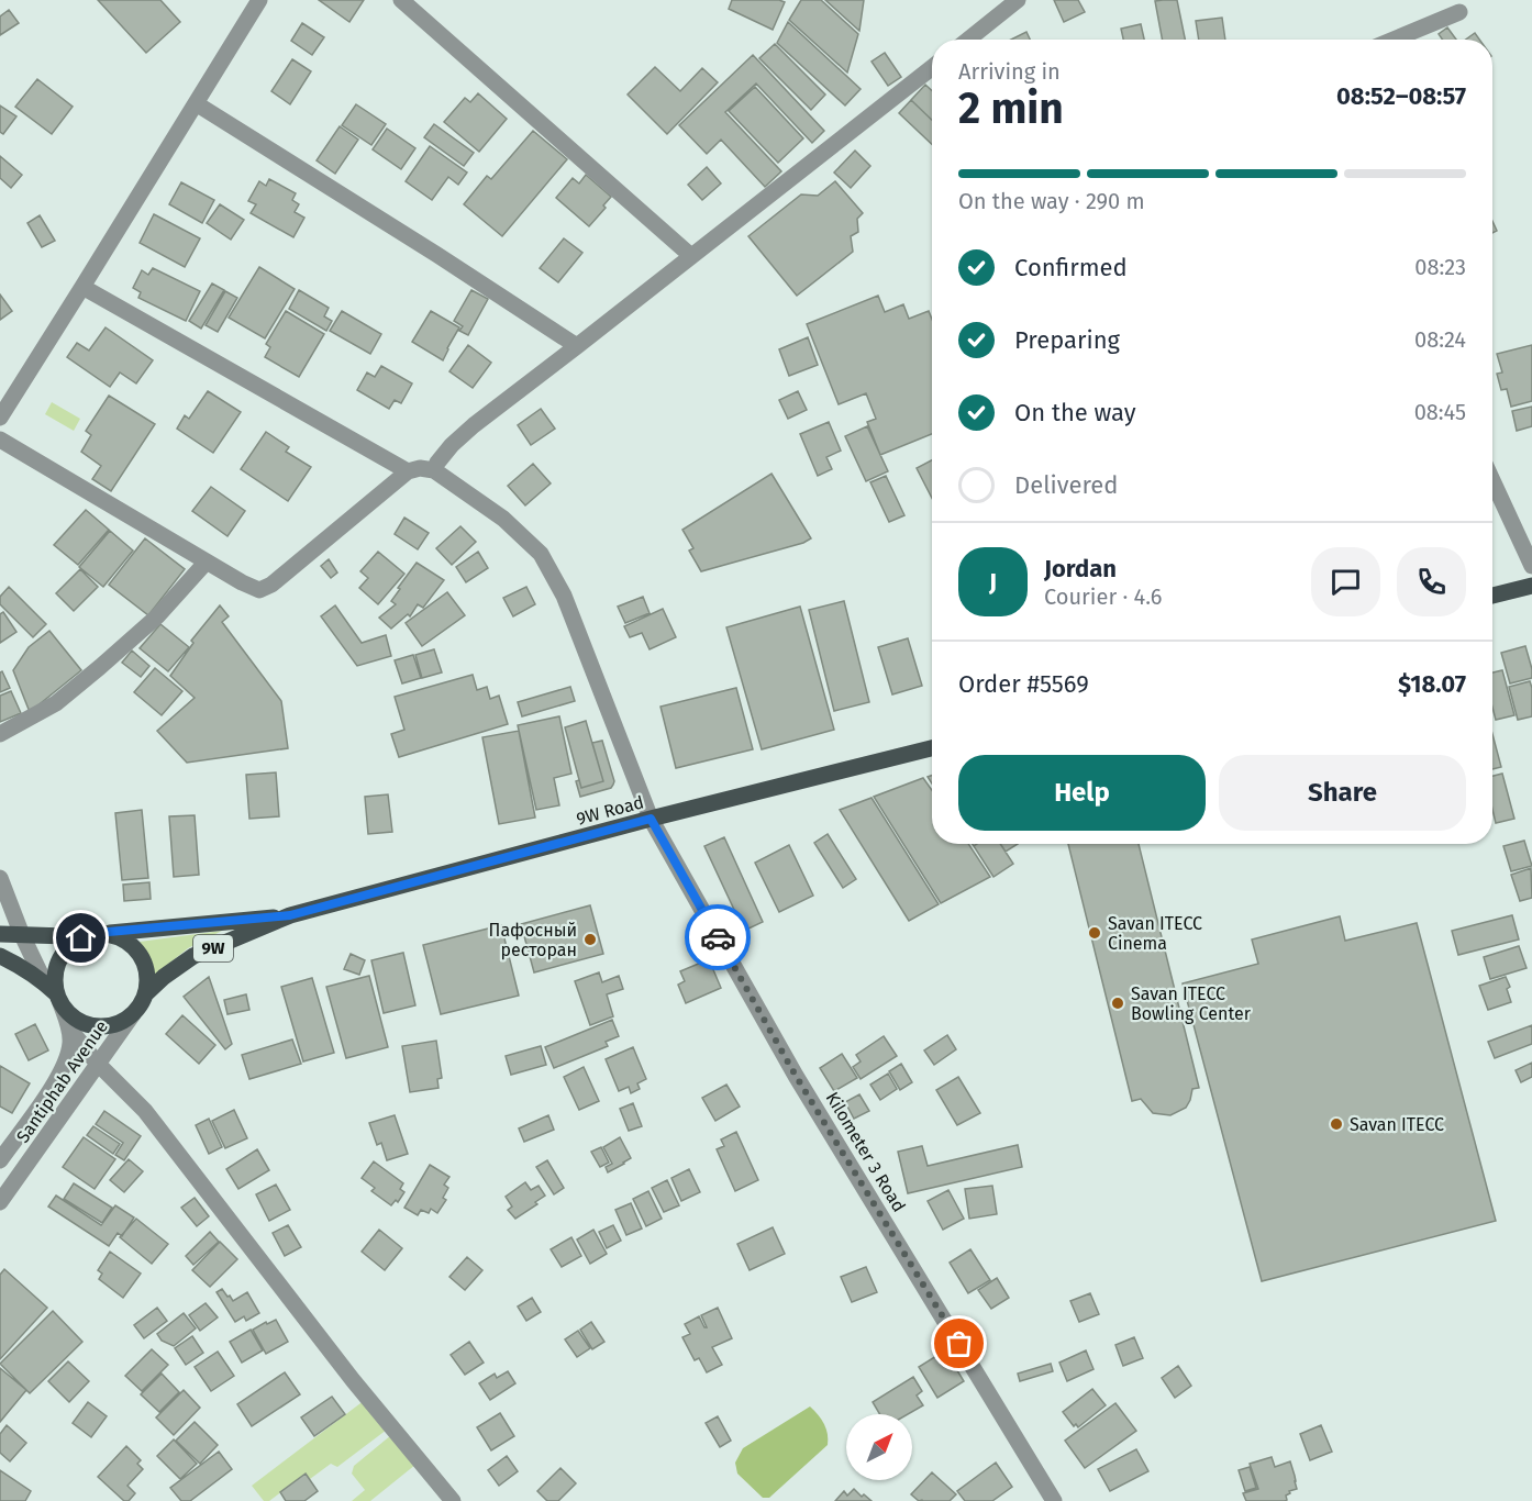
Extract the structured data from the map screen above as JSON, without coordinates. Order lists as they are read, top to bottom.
{
  "streets": {
    "main road": ["9W Road", "9W"],
    "street": ["Santiphab Avenue", "Kilometer 3 Road"]
  },
  "crossings": [
    ["9W Road", "Santiphab Avenue"],
    ["9W Road", "Kilometer 3 Road"]
  ],
  "places": [
    "Savan ITECC Cinema",
    "Пафосный ресторан",
    "Savan ITECC Bowling Center",
    "Savan ITECC"
  ],
  "north": "top right",
  "page": {
    "heading": ["2 min", "Arriving in", "08:52–08:57"],
    "panel": [
      "Jordan",
      "Courier · 4.6",
      "Order #5569",
      "$18.07"
    ],
    "bar": "On the way · 290 m",
    "list": [
      ["Confirmed", "08:23"],
      ["Preparing", "08:24"],
      ["On the way", "08:45"],
      "Delivered"
    ],
    "round": "J",
    "buttons": ["Help", "Share"]
  }
}
